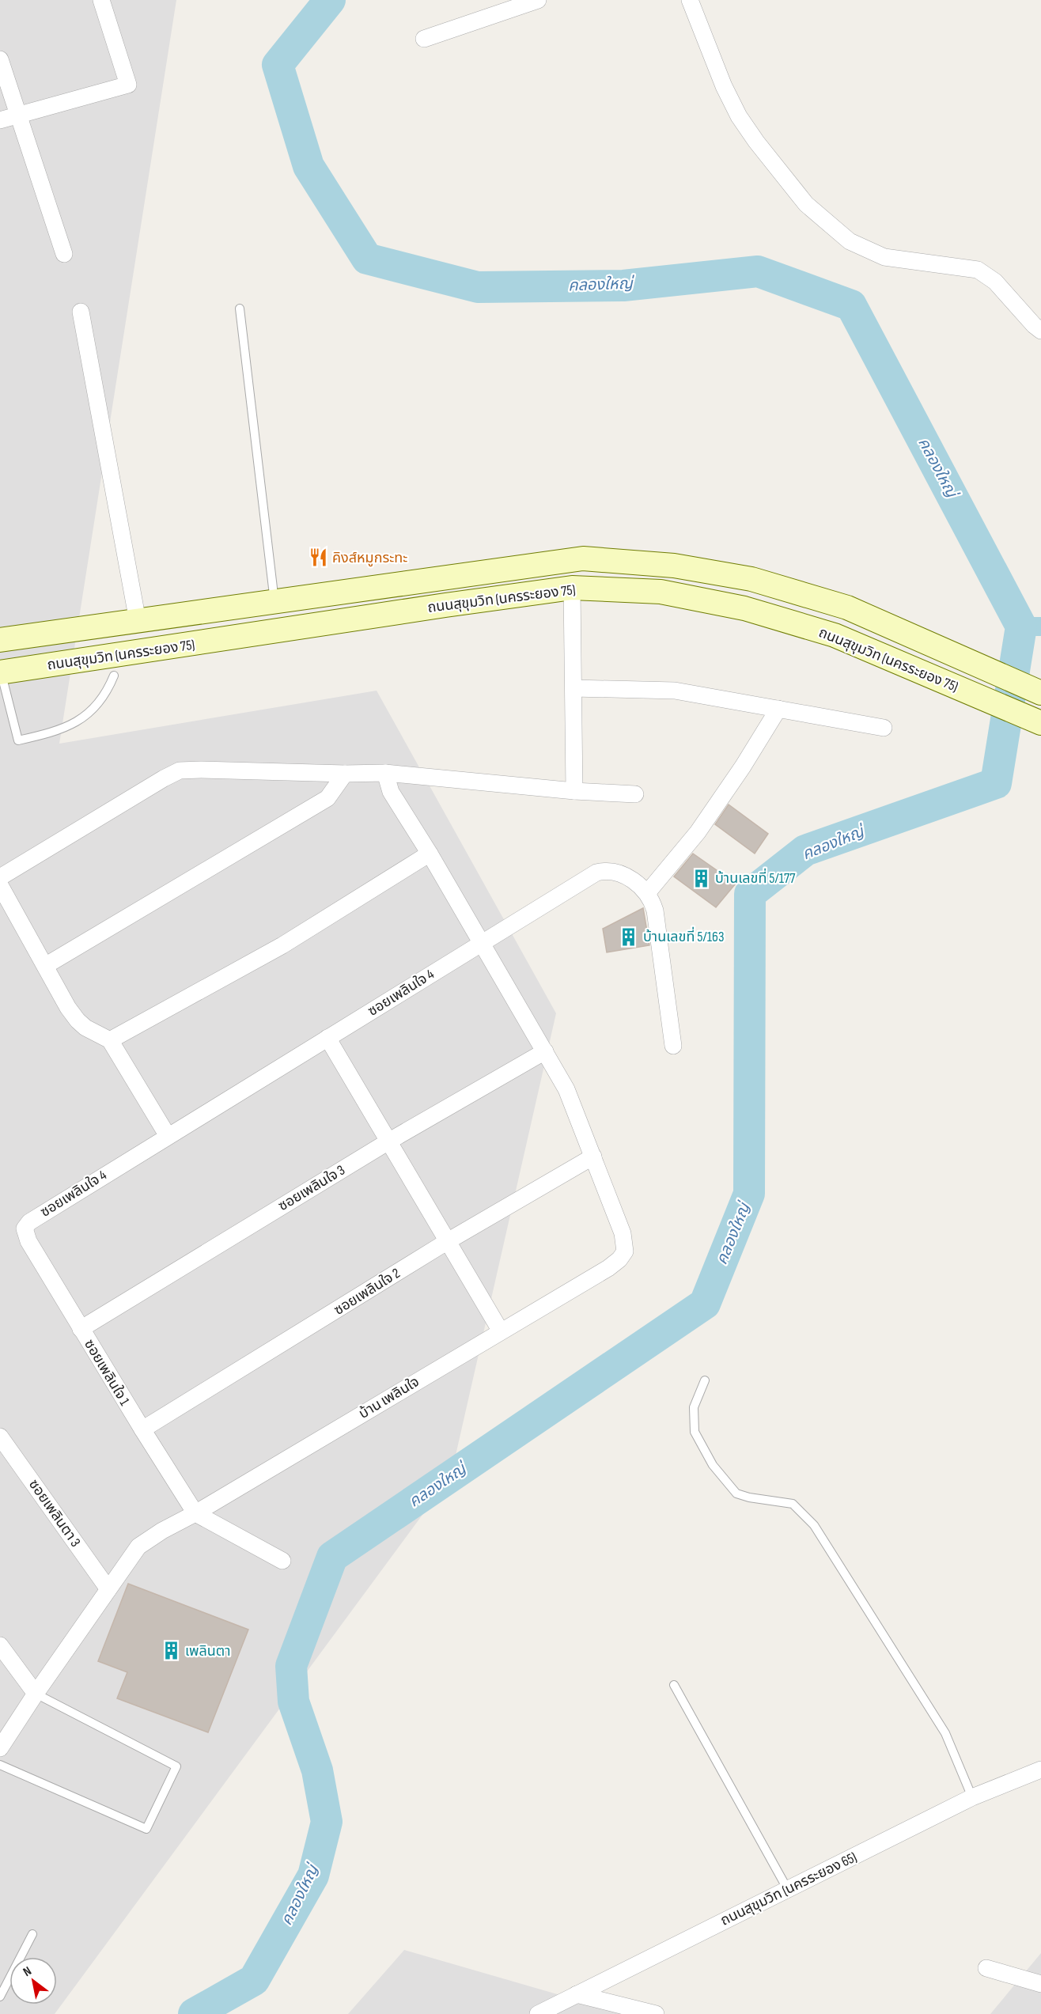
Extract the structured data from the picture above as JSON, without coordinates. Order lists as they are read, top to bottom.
{
  "streets": {
    "street": [
      "ถนนสุขุมวิท (นครระยอง 75)",
      "ซอยเพลินใจ 4",
      "ซอยเพลินใจ 3",
      "ซอยเพลินใจ 2",
      "ซอยเพลินใจ 1",
      "บ้าน เพลินใจ",
      "ซอยเพลินตา 3",
      "ถนนสุขุมวิท (นครระยอง 65)"
    ]
  },
  "crossings": [
    ["ซอยเพลินใจ 4", "ซอยเพลินใจ 1"],
    ["ซอยเพลินใจ 3", "ซอยเพลินใจ 1"],
    ["ซอยเพลินใจ 2", "ซอยเพลินใจ 1"],
    ["ซอยเพลินใจ 2", "บ้าน เพลินใจ"],
    ["ซอยเพลินใจ 1", "บ้าน เพลินใจ"],
    ["บ้าน เพลินใจ", "ซอยเพลินตา 3"]
  ],
  "water": ["คลองใหญ่"],
  "places": {
    "restaurant": ["คิงส์หมูกระทะ"],
    "building": ["บ้านเลขที่ 5/177", "บ้านเลขที่ 5/163", "เพลินตา"]
  },
  "north": "top left"
}
